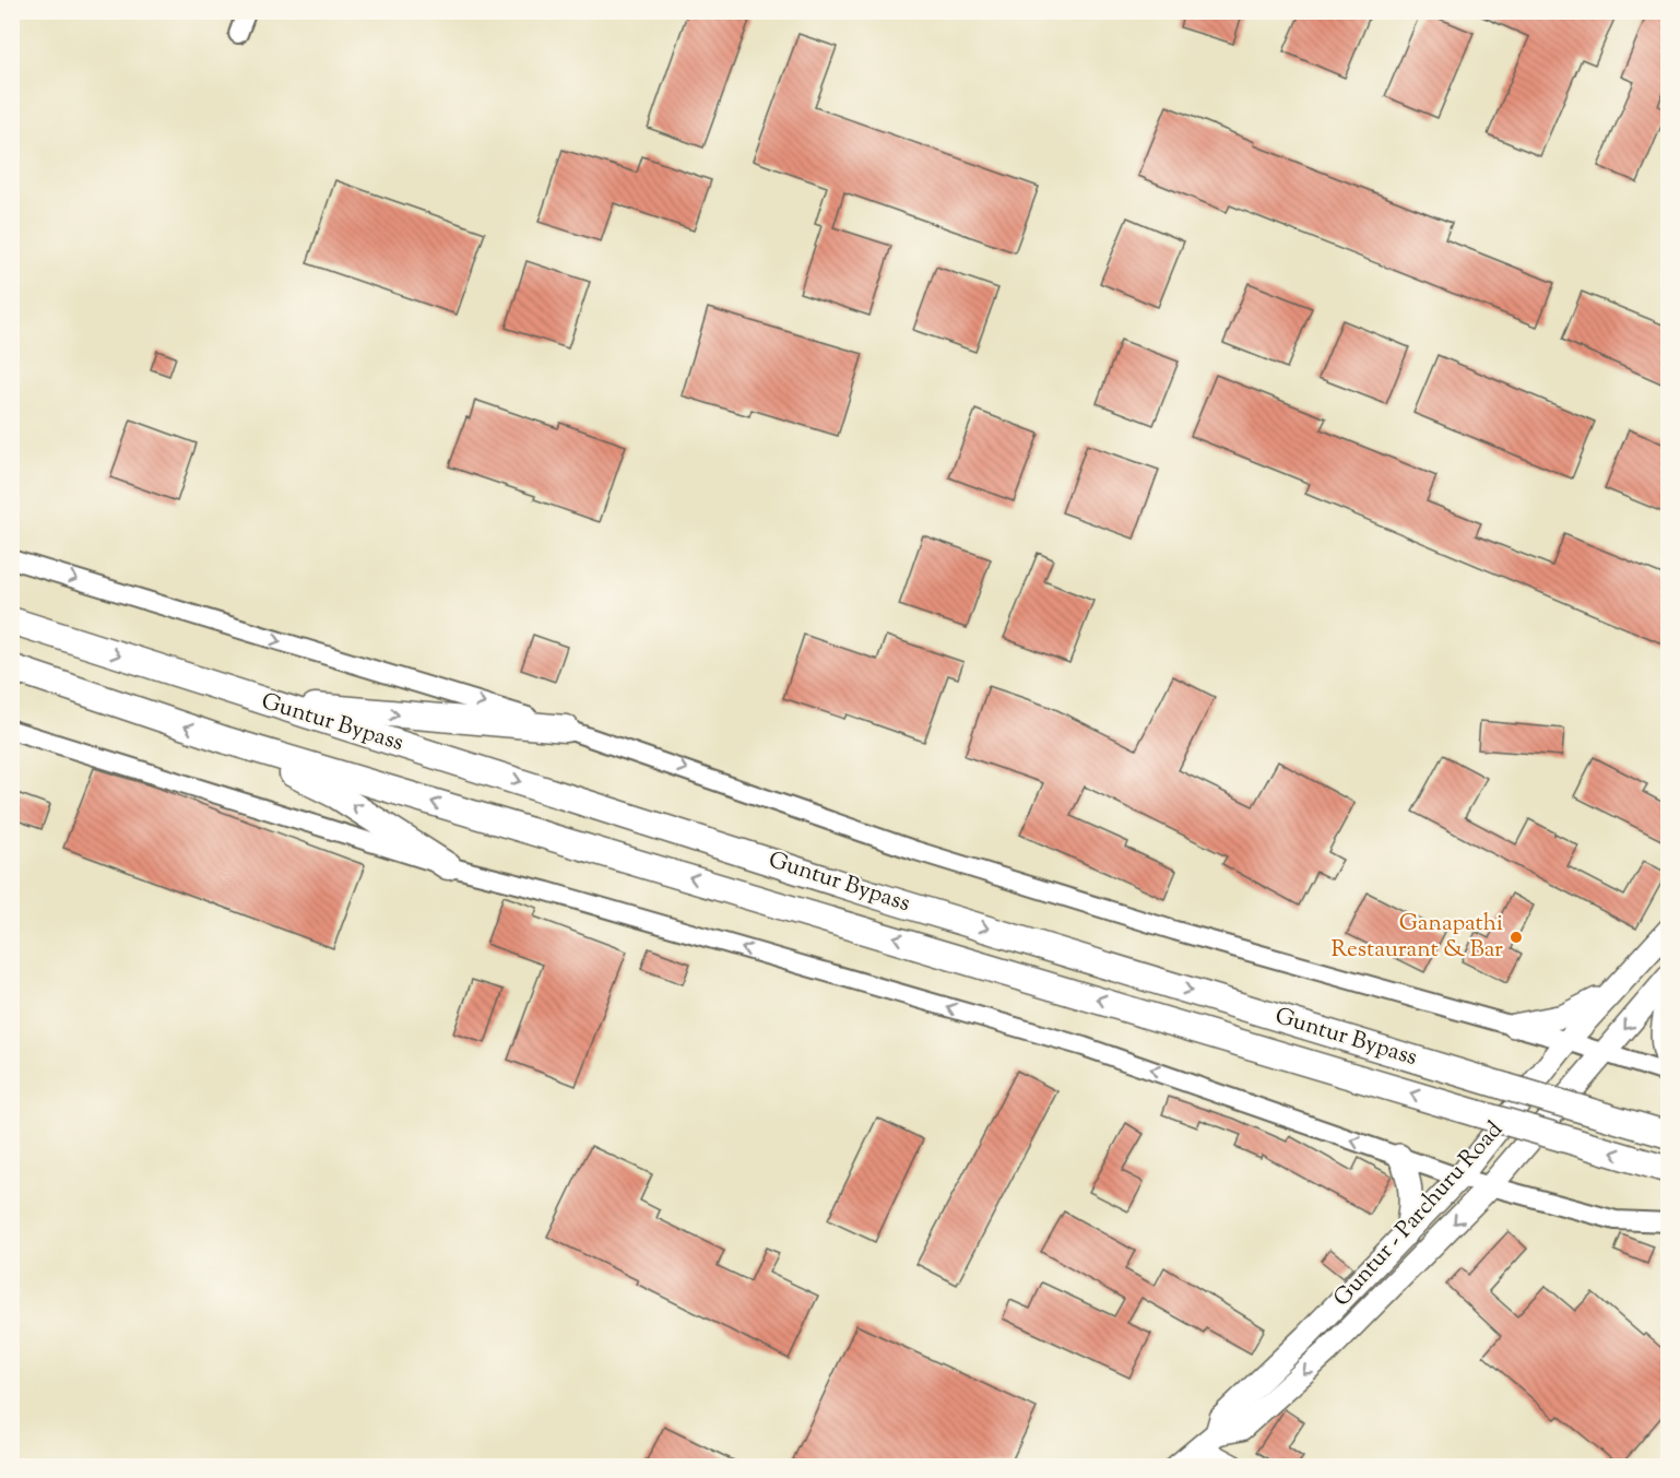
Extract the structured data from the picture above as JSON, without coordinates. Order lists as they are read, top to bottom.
{
  "streets": {
    "highway": ["Guntur Bypass"],
    "main road": ["Guntur - Parchuru Road"]
  },
  "places": ["Ganapathi Restaurant & Bar"]
}
